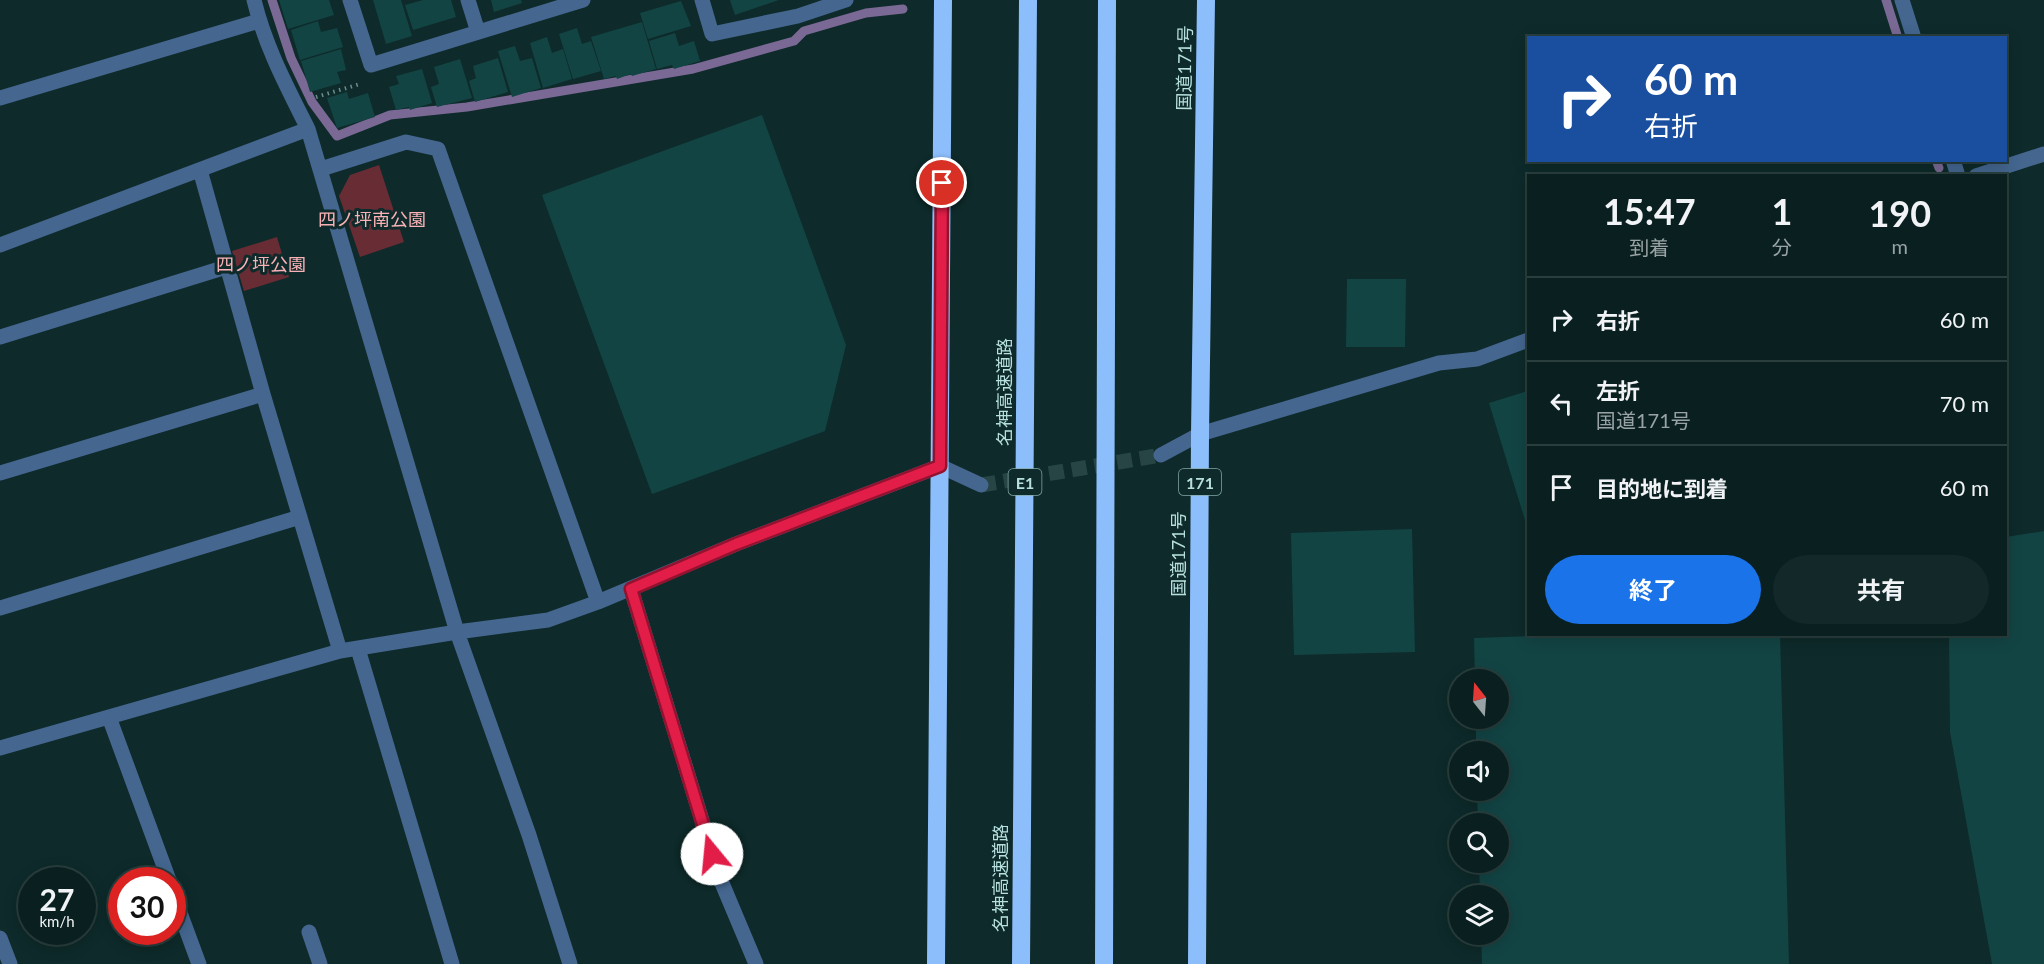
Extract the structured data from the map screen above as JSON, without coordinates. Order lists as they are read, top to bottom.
{
  "streets": {
    "highway": [
      "国道171号",
      "名神高速道路",
      "E1",
      "171"
    ]
  },
  "parks": ["四ノ坪南公園", "四ノ坪公園"],
  "north": "top",
  "page": {
    "turn": ["60 m", "右折"],
    "eta": [
      "15:47",
      "到着",
      "1",
      "分",
      "190",
      "m"
    ],
    "list": [
      {
        "name": "右折",
        "value": "60 m"
      },
      {
        "name": "左折",
        "note": "国道171号",
        "value": "70 m"
      },
      {
        "name": "目的地に到着",
        "value": "60 m"
      }
    ],
    "buttons": ["終了", "共有"],
    "speed": "27 km/h",
    "limit": "30"
  }
}
